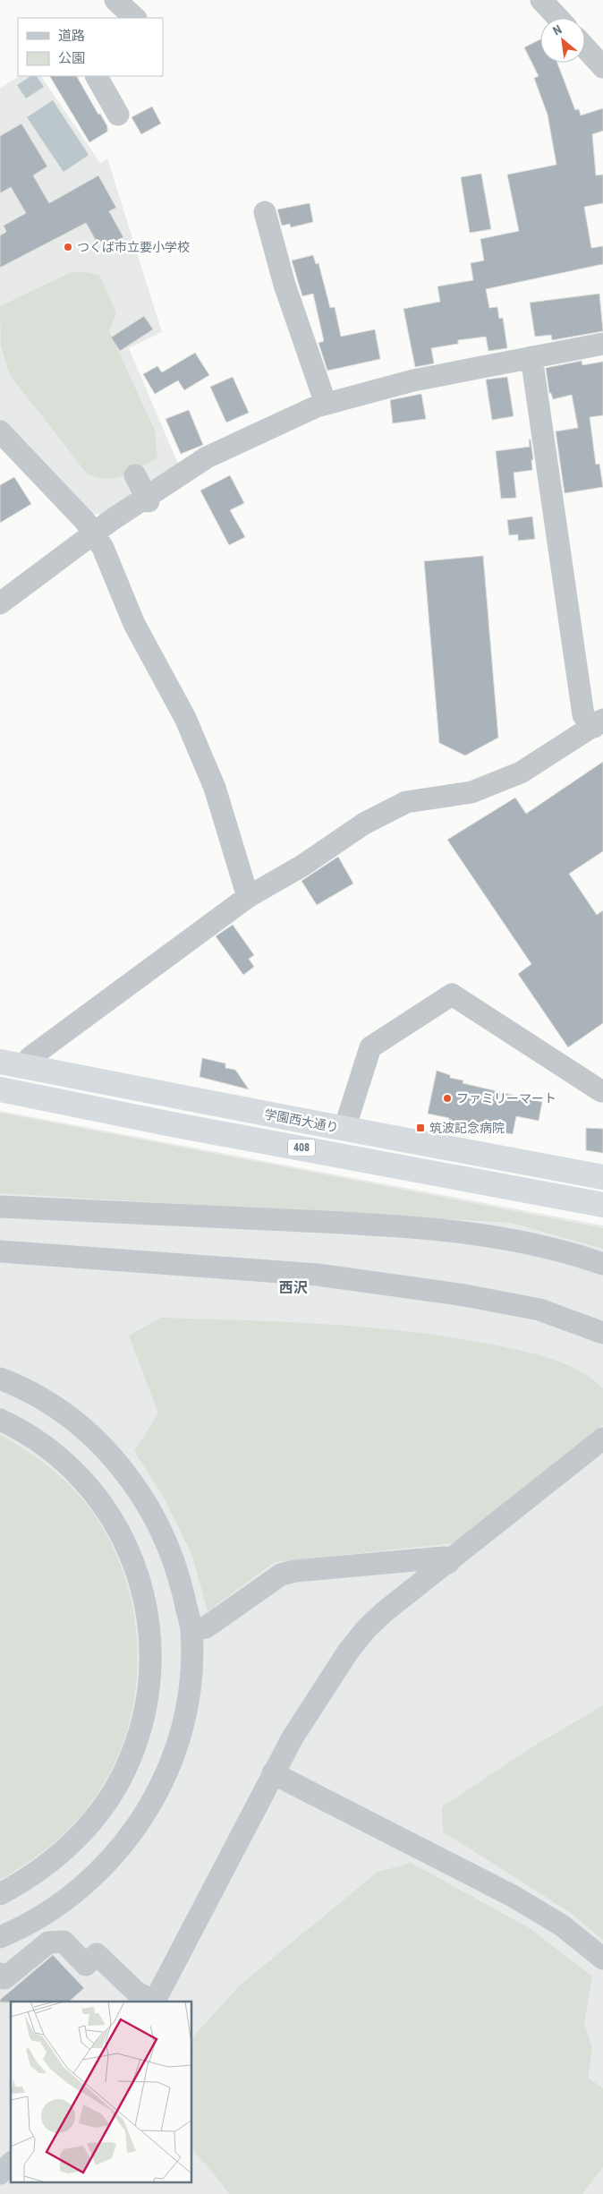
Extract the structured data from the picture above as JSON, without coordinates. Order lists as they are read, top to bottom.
{
  "streets": {
    "highway": ["学園西大通り", "408"]
  },
  "districts": ["西沢"],
  "places": {
    "other": ["つくば市立要小学校", "ファミリーマート"],
    "transit": ["筑波記念病院"]
  },
  "legend": ["道路", "公園"],
  "north": "top left"
}
